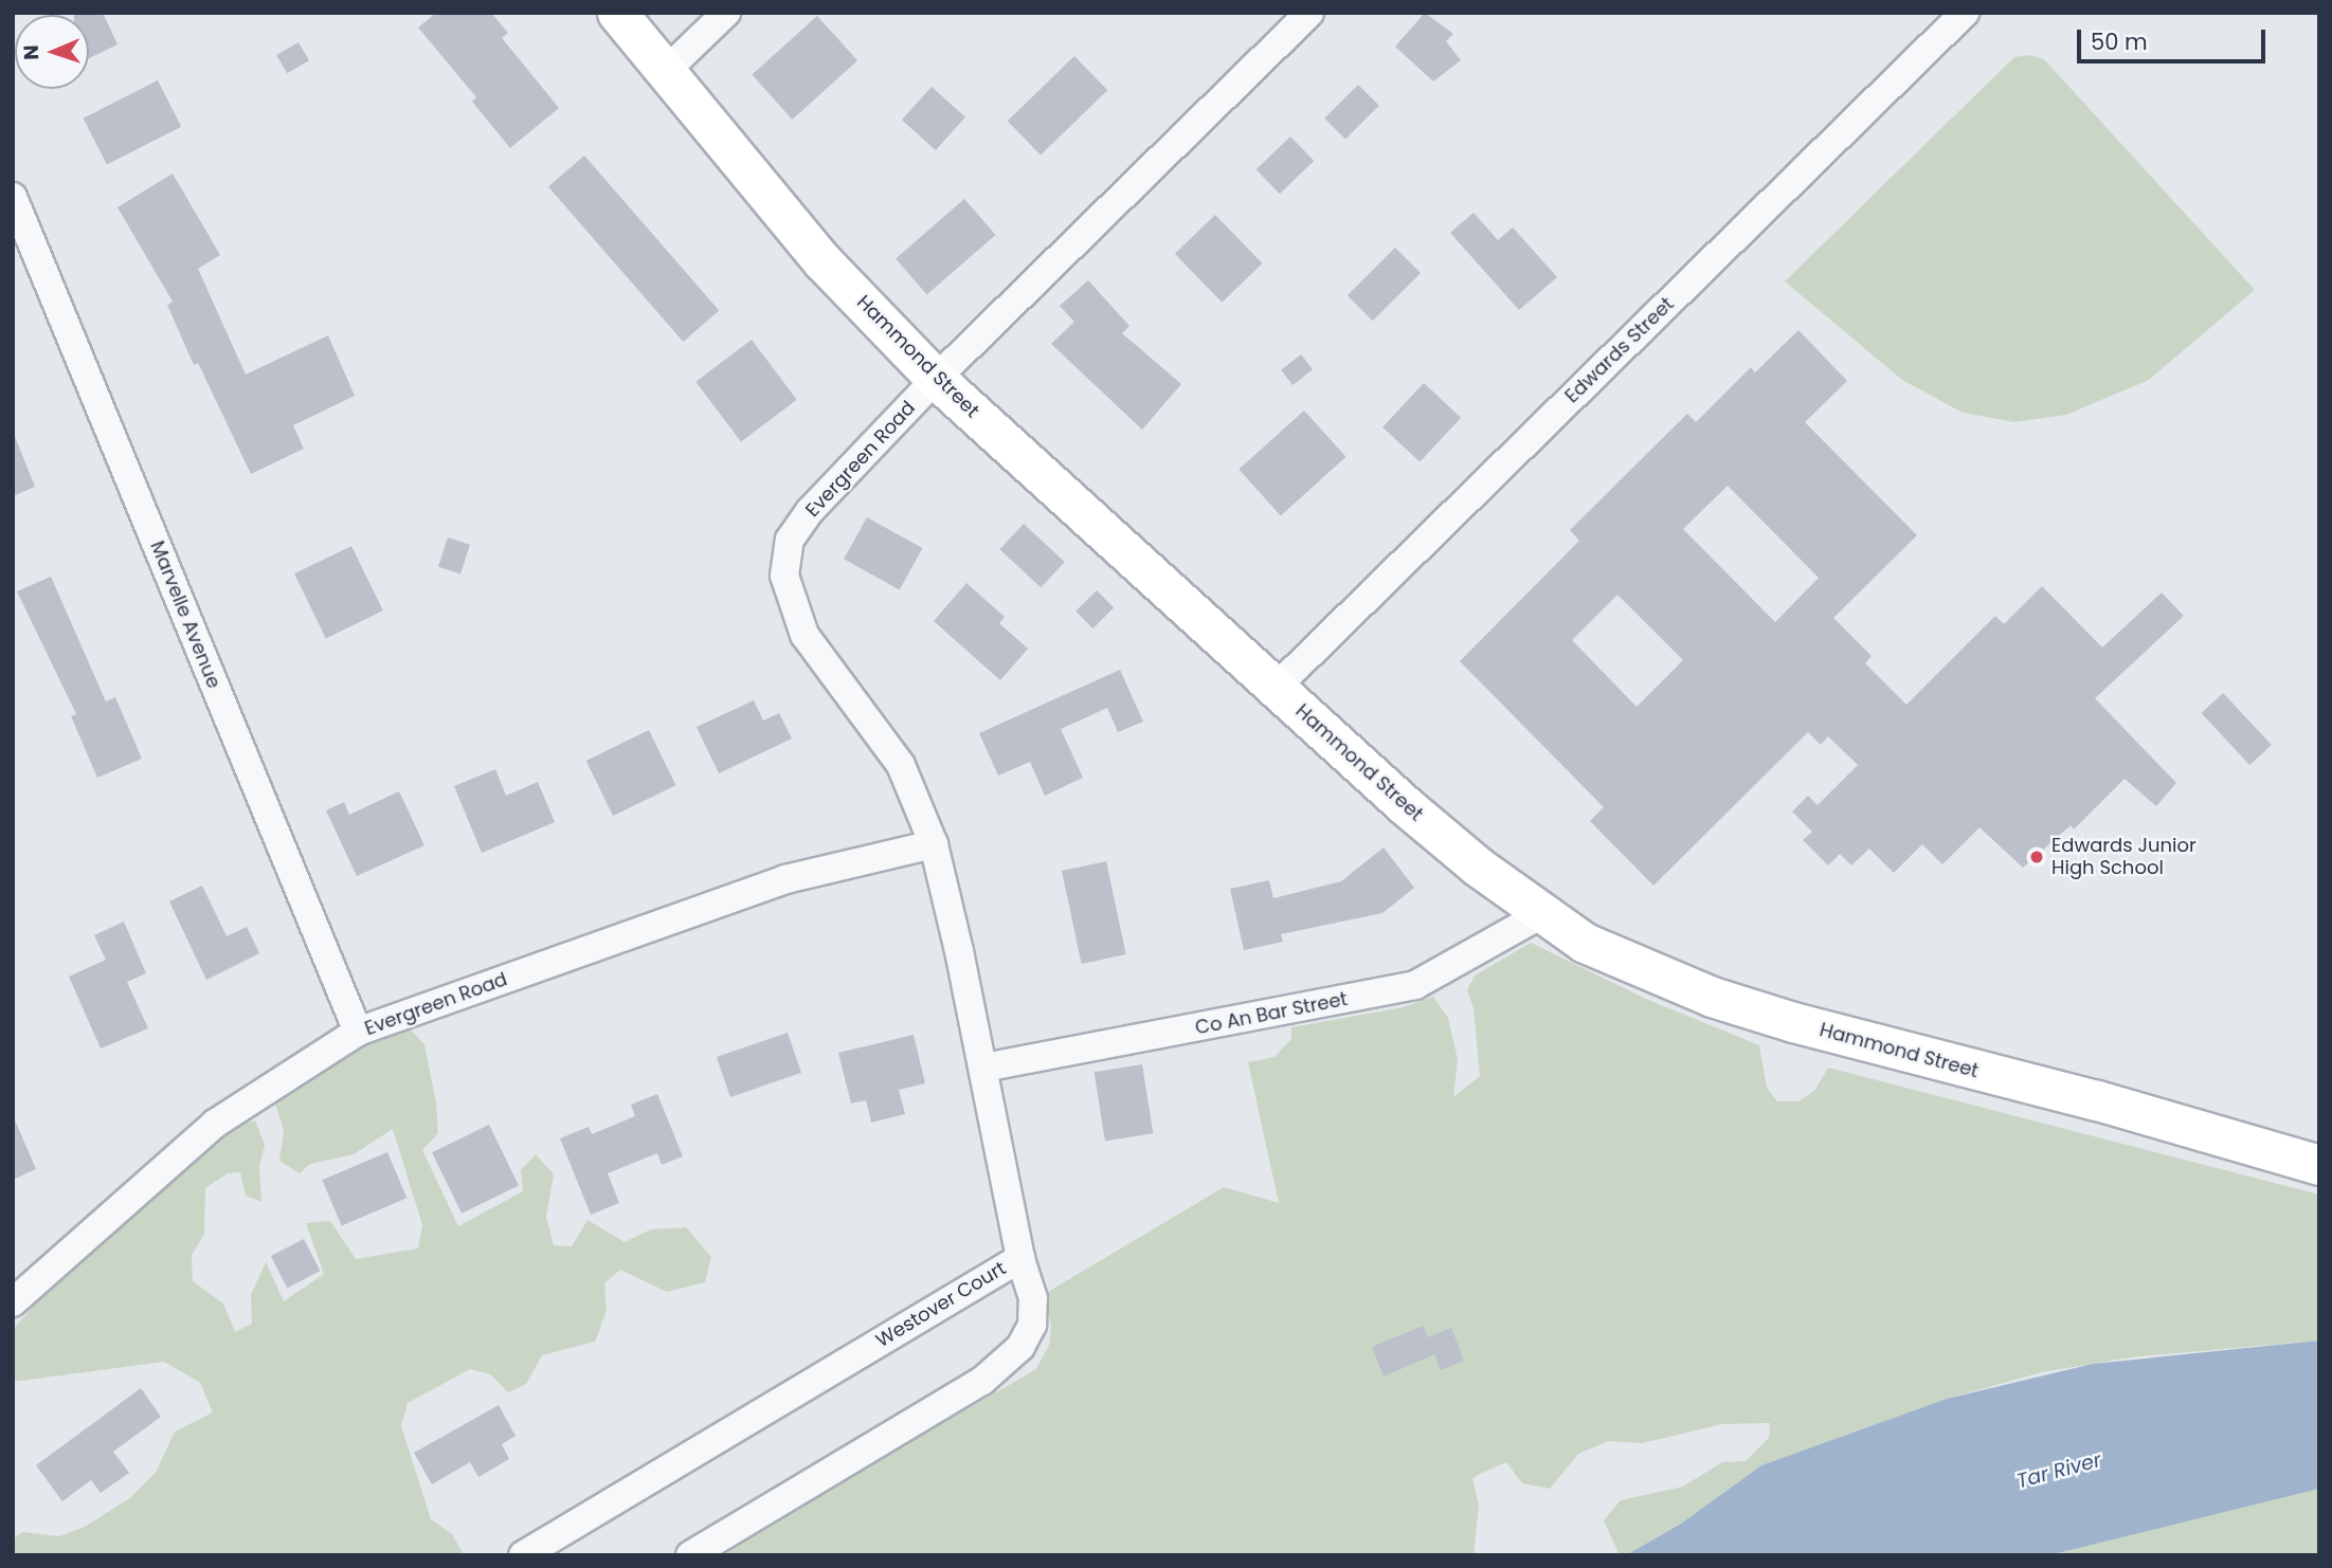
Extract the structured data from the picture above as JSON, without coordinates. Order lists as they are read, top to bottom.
{
  "streets": {
    "street": [
      "Edwards Street",
      "Hammond Street",
      "Evergreen Road",
      "Marvelle Avenue",
      "Co An Bar Street",
      "Westover Court"
    ]
  },
  "crossings": [
    ["Edwards Street", "Hammond Street"],
    ["Hammond Street", "Evergreen Road"],
    ["Hammond Street", "Co An Bar Street"],
    ["Evergreen Road", "Marvelle Avenue"],
    ["Evergreen Road", "Co An Bar Street"],
    ["Evergreen Road", "Westover Court"]
  ],
  "water": ["Tar River"],
  "places": ["Edwards Junior High School"],
  "scale_bar": "50 m",
  "north": "left"
}
